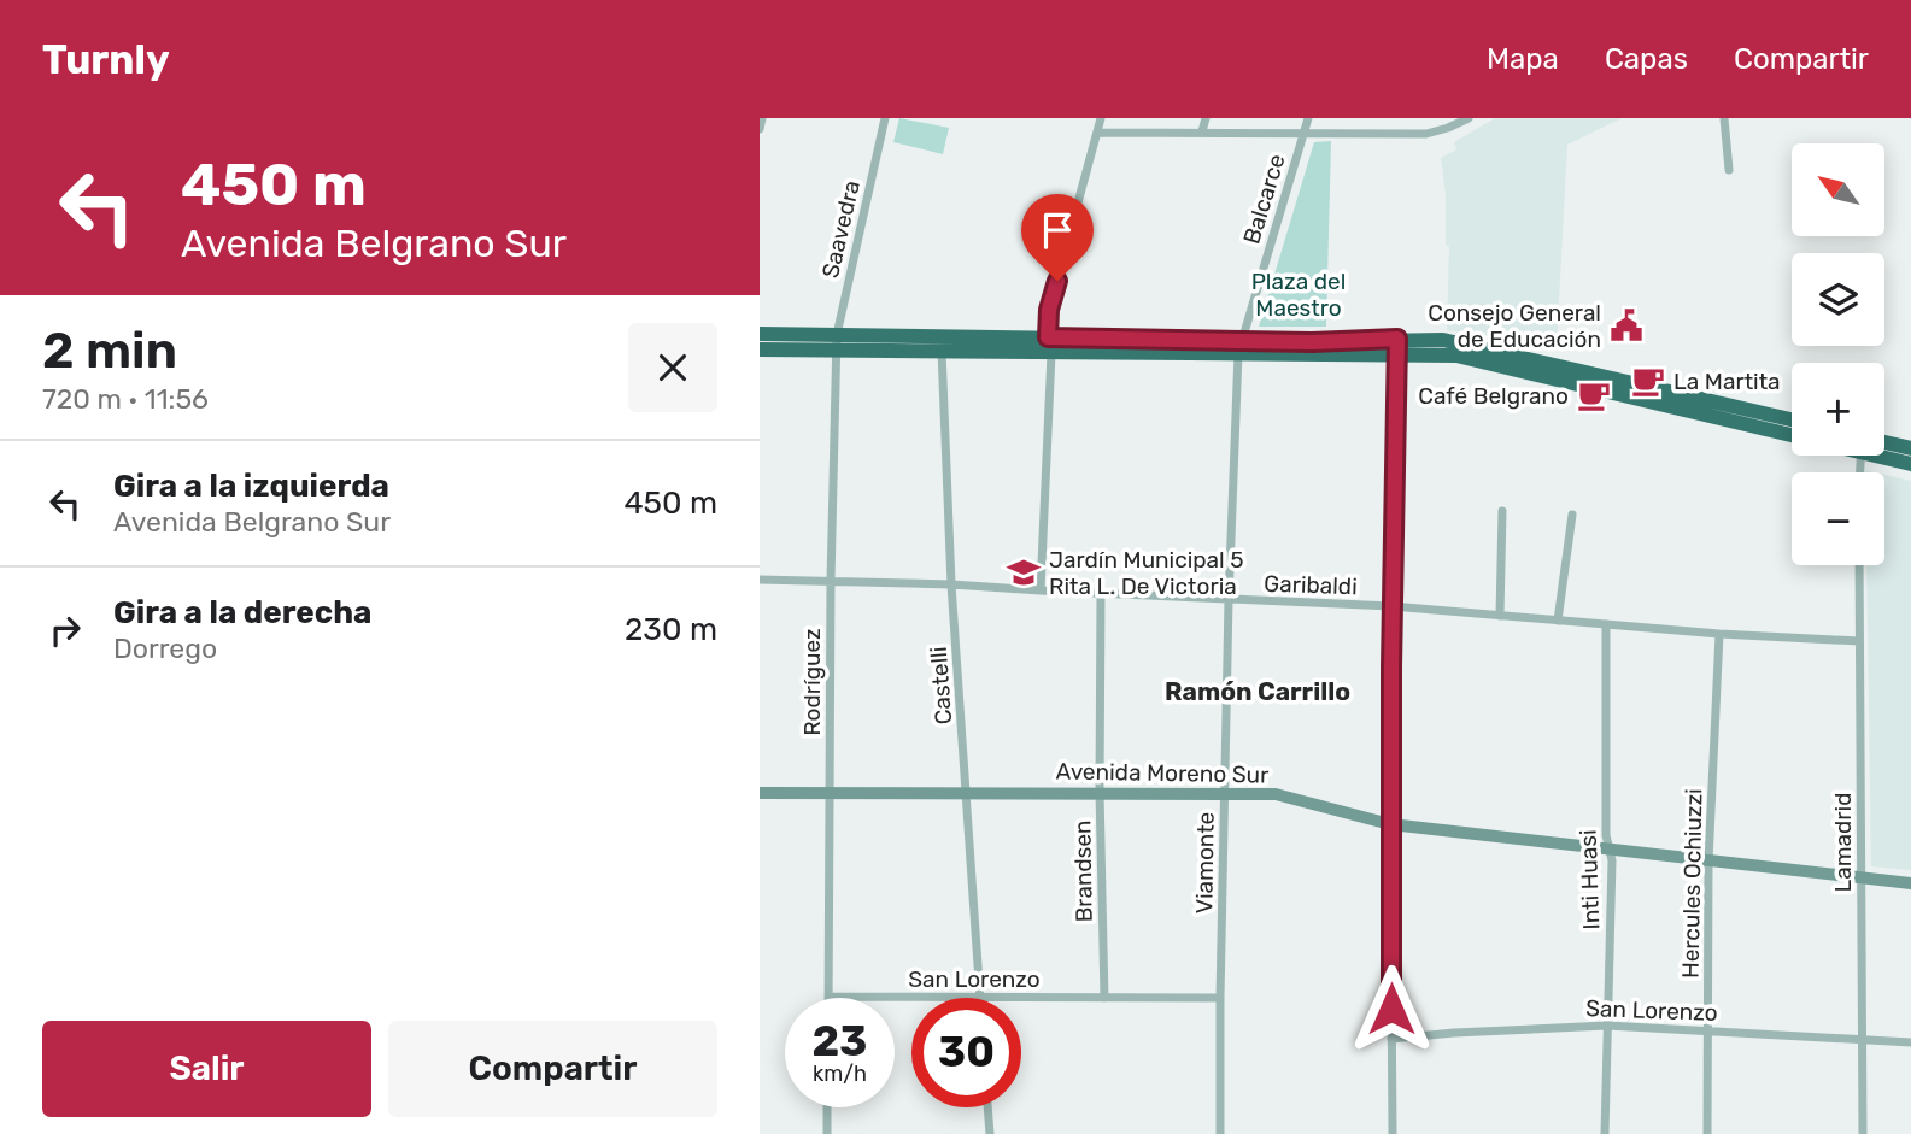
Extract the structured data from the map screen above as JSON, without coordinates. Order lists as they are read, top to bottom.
{
  "streets": {
    "street": [
      "Balcarce",
      "Saavedra",
      "Garibaldi",
      "Rodríguez",
      "Castelli",
      "Avenida Moreno Sur",
      "Lamadrid",
      "Viamonte",
      "Brandsen",
      "Inti Huasi",
      "Hercules Ochiuzzi",
      "San Lorenzo"
    ]
  },
  "crossings": [
    ["Balcarce", "Viamonte"],
    ["Saavedra", "Rodríguez"],
    ["Garibaldi", "Rodríguez"],
    ["Garibaldi", "Castelli"],
    ["Garibaldi", "Lamadrid"],
    ["Garibaldi", "Viamonte"],
    ["Garibaldi", "Brandsen"],
    ["Garibaldi", "Inti Huasi"],
    ["Garibaldi", "Hercules Ochiuzzi"],
    ["Rodríguez", "Avenida Moreno Sur"],
    ["Rodríguez", "San Lorenzo"],
    ["Castelli", "Avenida Moreno Sur"],
    ["Castelli", "San Lorenzo"],
    ["Avenida Moreno Sur", "Lamadrid"],
    ["Avenida Moreno Sur", "Viamonte"],
    ["Avenida Moreno Sur", "Brandsen"],
    ["Avenida Moreno Sur", "Inti Huasi"],
    ["Avenida Moreno Sur", "Hercules Ochiuzzi"],
    ["Lamadrid", "San Lorenzo"],
    ["Viamonte", "San Lorenzo"],
    ["Brandsen", "San Lorenzo"],
    ["Inti Huasi", "San Lorenzo"],
    ["Hercules Ochiuzzi", "San Lorenzo"]
  ],
  "districts": ["Ramón Carrillo"],
  "parks": ["Plaza del Maestro"],
  "places": {
    "public building": ["Consejo General de Educación"],
    "cafe": ["La Martita", "Café Belgrano"],
    "school or university": ["Jardín Municipal 5 Rita L. De Victoria"]
  },
  "north": "top left",
  "page": {
    "header": "Turnly",
    "nav": ["Mapa", "Capas", "Compartir"],
    "turn": ["450 m", "Avenida Belgrano Sur"],
    "map_buttons": ["+", "−"],
    "heading": ["2 min", "720 m · 11:56"],
    "list": [
      {
        "name": "Gira a la izquierda",
        "note": "Avenida Belgrano Sur",
        "value": "450 m"
      },
      {
        "name": "Gira a la derecha",
        "note": "Dorrego",
        "value": "230 m"
      }
    ],
    "speed": "23 km/h",
    "limit": "30",
    "buttons": ["Salir", "Compartir"]
  }
}
